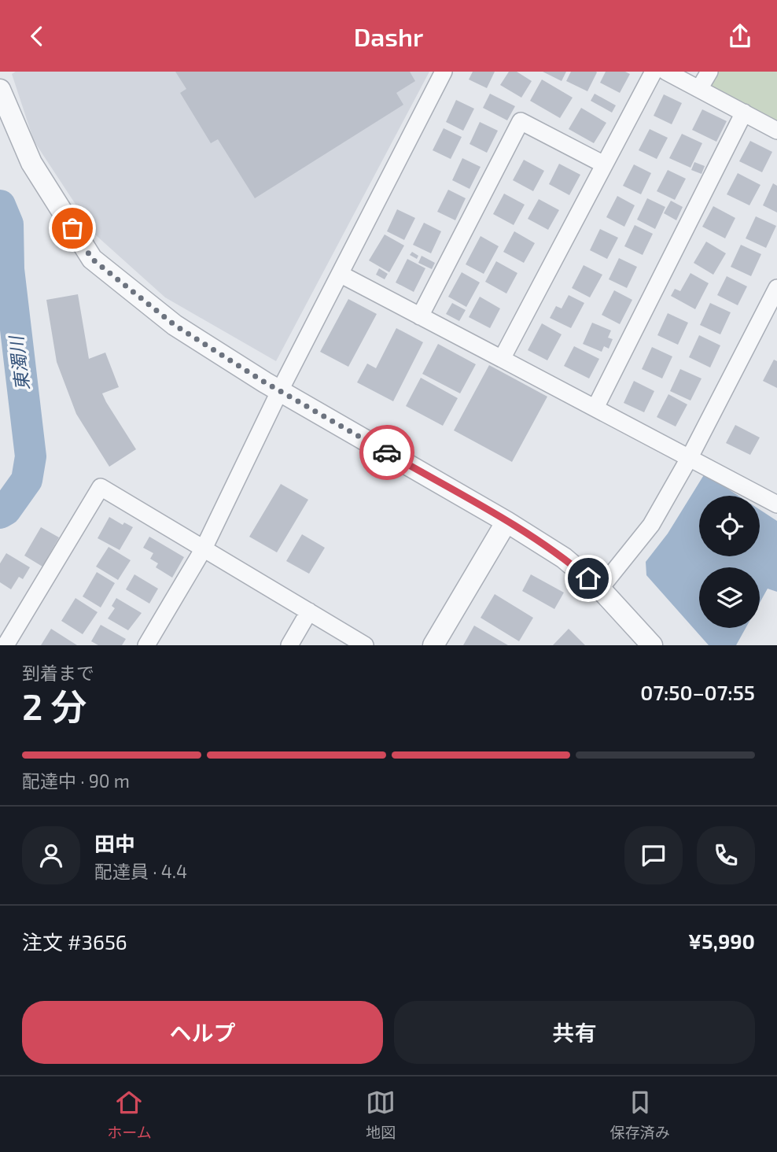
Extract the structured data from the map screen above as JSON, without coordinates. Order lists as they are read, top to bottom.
{
  "water": ["東濁川"],
  "page": {
    "header": "Dashr",
    "heading": ["2 分", "到着まで", "07:50–07:55"],
    "panel": [
      "田中",
      "配達員 · 4.4",
      "注文 #3656",
      "¥5,990"
    ],
    "bar": "配達中 · 90 m",
    "buttons": ["ヘルプ", "共有"],
    "tabs": ["ホーム", "地図", "保存済み"]
  }
}
